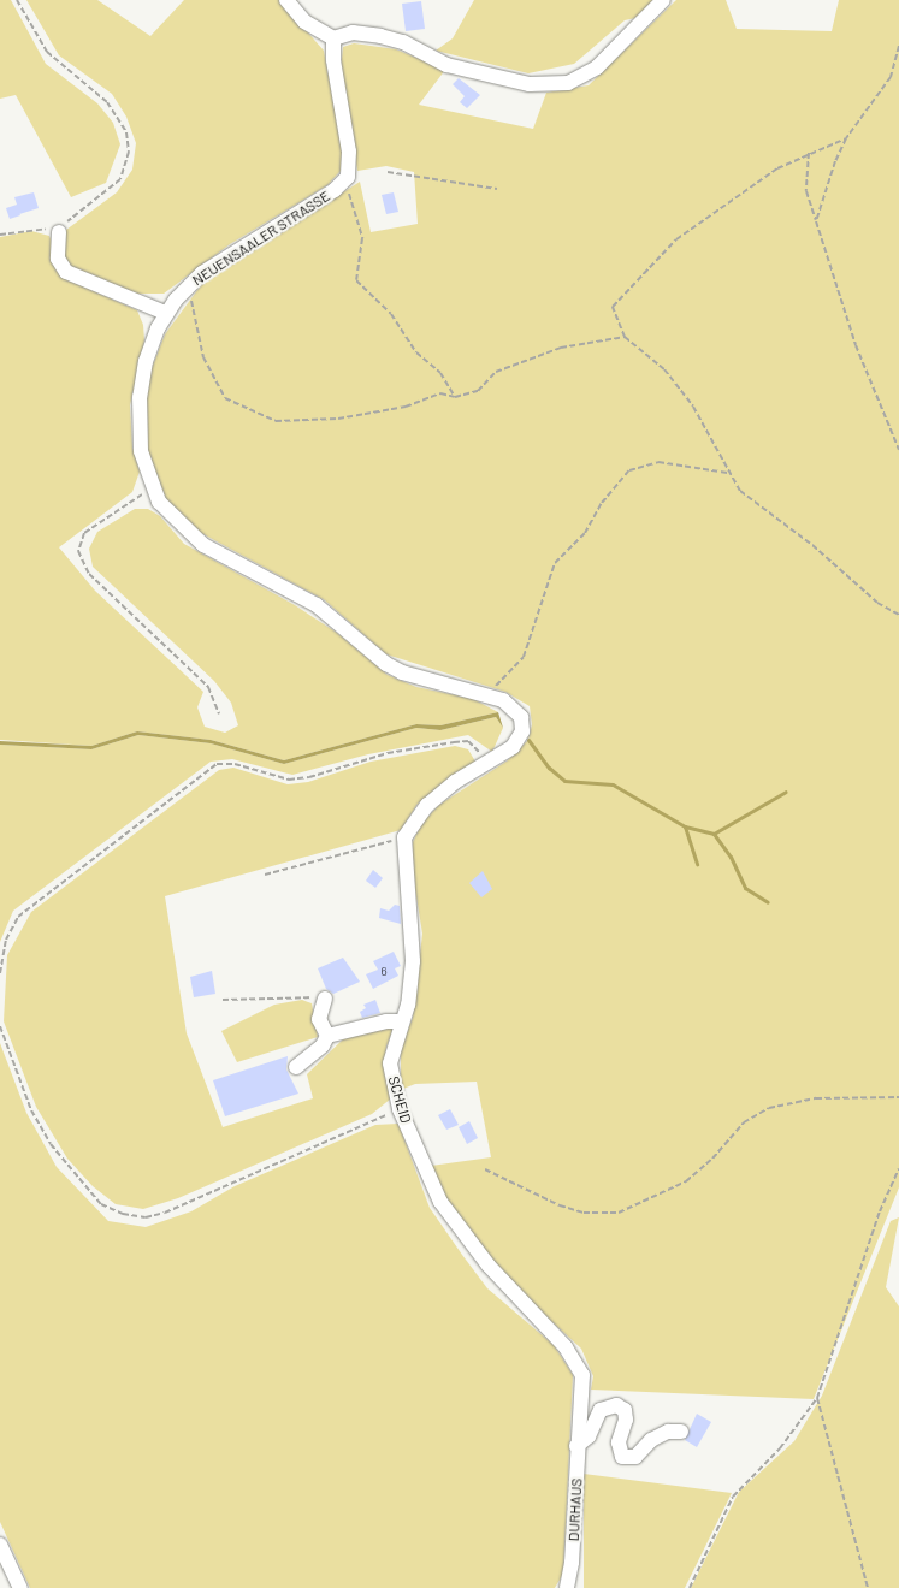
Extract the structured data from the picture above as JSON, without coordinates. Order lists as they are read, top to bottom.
{
  "streets": {
    "street": ["NEUENSAALER STRASSE", "SCHEID", "DURHAUS"]
  },
  "crossings": [
    ["NEUENSAALER STRASSE", "SCHEID"],
    ["SCHEID", "DURHAUS"]
  ],
  "house_numbers": ["6"]
}
